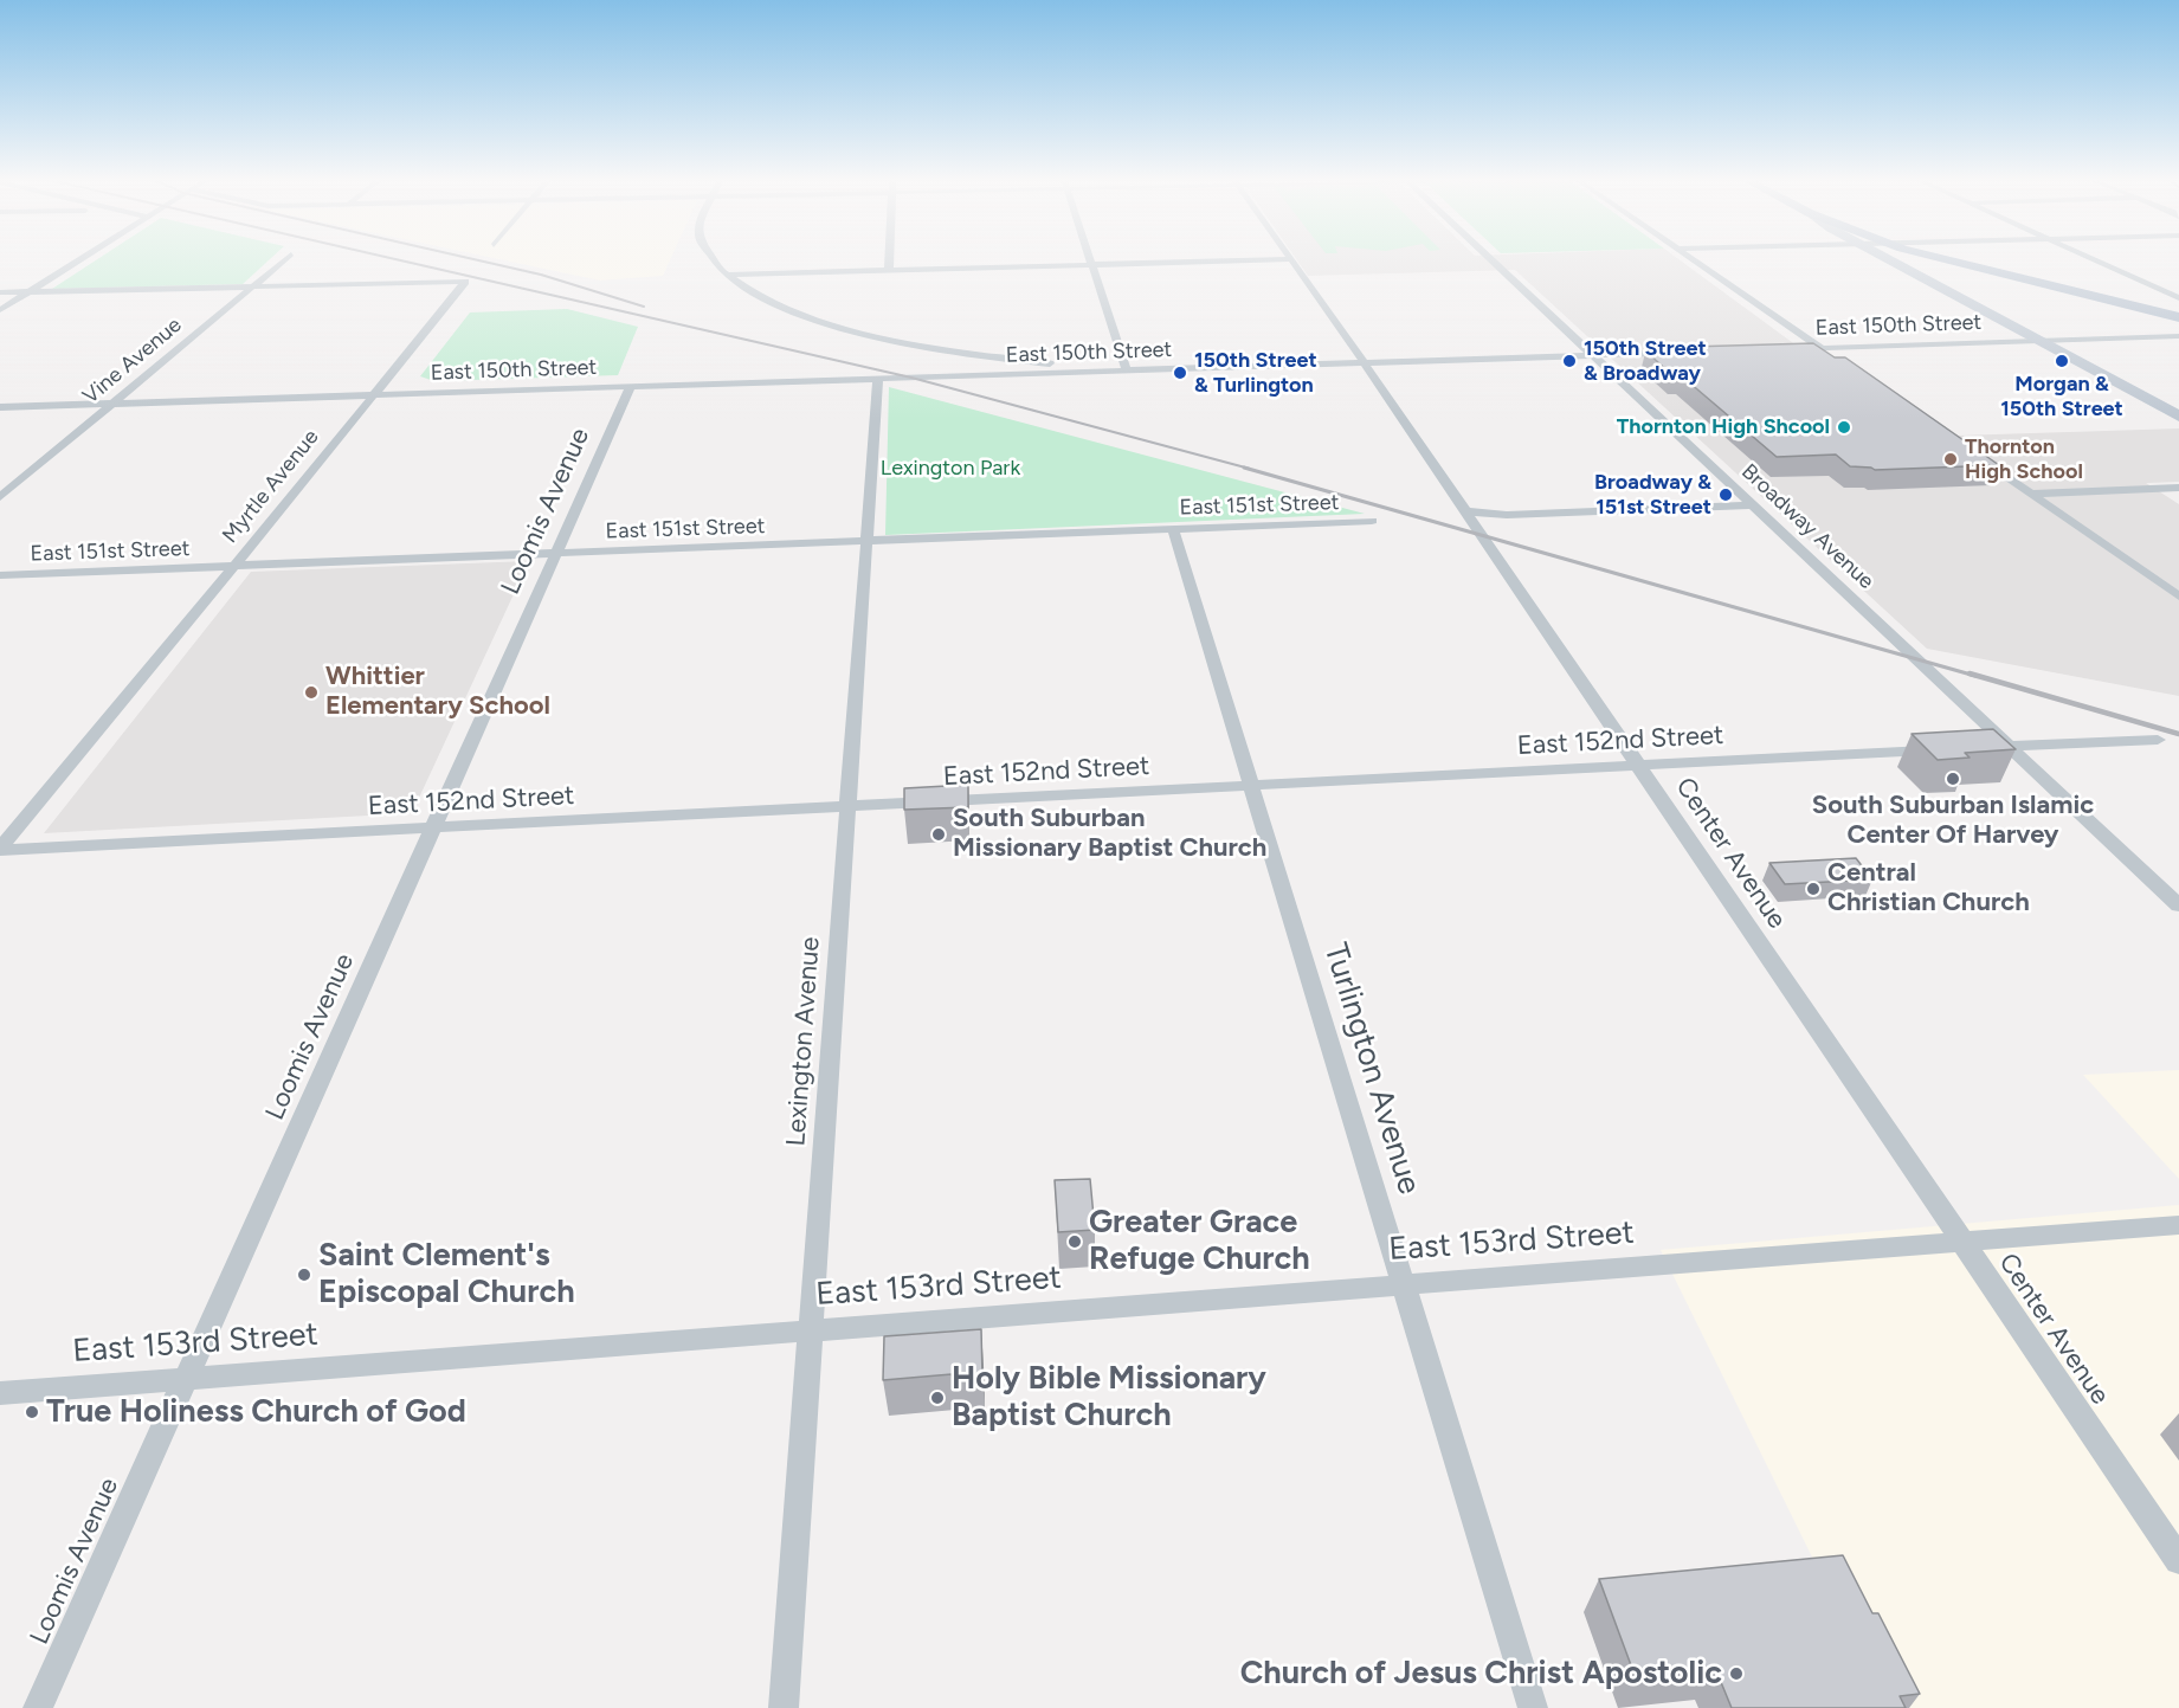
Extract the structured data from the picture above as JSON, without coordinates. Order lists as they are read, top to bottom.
{
  "streets": {
    "street": [
      "East 150th Street",
      "Vine Avenue",
      "Myrtle Avenue",
      "East 151st Street",
      "Loomis Avenue",
      "Broadway Avenue",
      "East 152nd Street",
      "Center Avenue",
      "Lexington Avenue",
      "Turlington Avenue",
      "East 153rd Street"
    ]
  },
  "crossings": [
    ["East 150th Street", "Vine Avenue"],
    ["East 150th Street", "Myrtle Avenue"],
    ["East 150th Street", "Loomis Avenue"],
    ["East 150th Street", "Broadway Avenue"],
    ["East 150th Street", "Center Avenue"],
    ["East 150th Street", "Lexington Avenue"],
    ["Vine Avenue", "Myrtle Avenue"],
    ["Myrtle Avenue", "East 151st Street"],
    ["Myrtle Avenue", "East 152nd Street"],
    ["East 151st Street", "Loomis Avenue"],
    ["East 151st Street", "Lexington Avenue"],
    ["East 151st Street", "Turlington Avenue"],
    ["Loomis Avenue", "East 152nd Street"],
    ["Loomis Avenue", "East 153rd Street"],
    ["East 152nd Street", "Center Avenue"],
    ["East 152nd Street", "Lexington Avenue"],
    ["East 152nd Street", "Turlington Avenue"],
    ["Center Avenue", "East 153rd Street"],
    ["Lexington Avenue", "East 153rd Street"],
    ["Turlington Avenue", "East 153rd Street"]
  ],
  "parks": ["Lexington Park"],
  "places": [
    "150th Street & Broadway",
    "Morgan & 150th Street",
    "150th Street & Turlington",
    "Thornton High Shcool",
    "Thornton High School",
    "Broadway & 151st Street",
    "Whittier Elementary School",
    "South Suburban Islamic Center Of Harvey",
    "South Suburban Missionary Baptist Church",
    "Central Christian Church",
    "Greater Grace Refuge Church",
    "Saint Clement's Episcopal Church",
    "Holy Bible Missionary Baptist Church",
    "True Holiness Church of God",
    "Church of Jesus Christ Apostolic"
  ]
}
